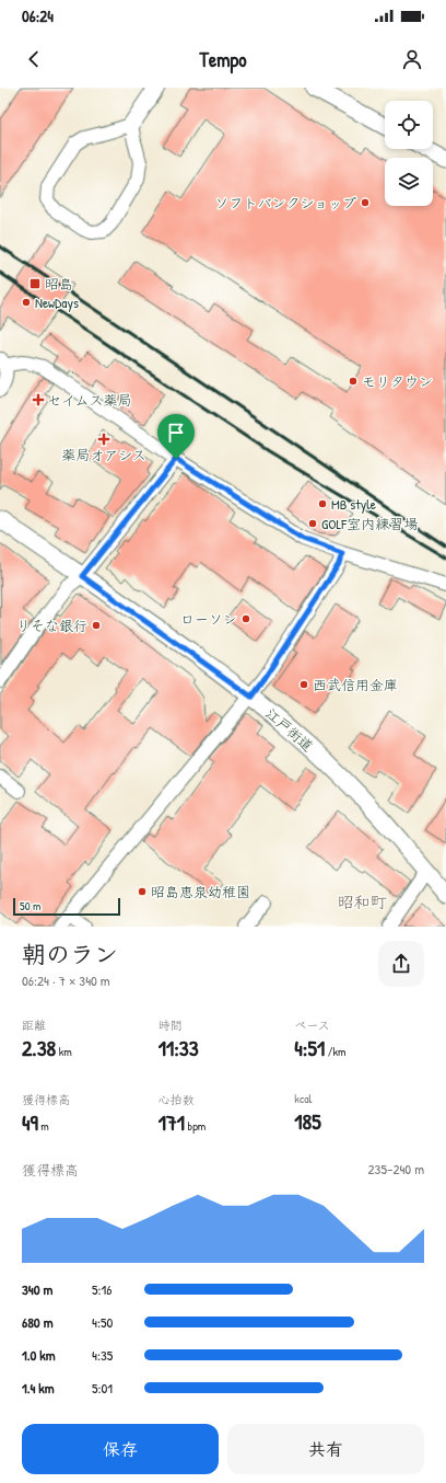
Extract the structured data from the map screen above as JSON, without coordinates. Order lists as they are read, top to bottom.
{
  "streets": {
    "street": ["江戸街道"]
  },
  "districts": ["昭和町"],
  "places": {
    "other": [
      "ソフトバンクショップ",
      "NewDays",
      "モリタウン",
      "MB style",
      "GOLF室内練習場",
      "ローソン",
      "りそな銀行",
      "西武信用金庫",
      "昭島恵泉幼稚園"
    ],
    "transit": ["昭島"],
    "health": ["セイムス薬局", "薬局オアシス"]
  },
  "scale_bar": "50 m",
  "page": {
    "status": "06:24",
    "header": "Tempo",
    "scale": "50 m",
    "heading": ["朝のラン", "06:24 · 7 × 340 m"],
    "stats": [
      ["距離", "2.38 km"],
      ["時間", "11:33"],
      ["ペース", "4:51 /km"],
      ["獲得標高", "49 m"],
      ["心拍数", "171 bpm"],
      ["kcal", "185"]
    ],
    "chart": ["獲得標高", "235–240 m"],
    "list": [
      {
        "name": "340 m",
        "note": "5:16"
      },
      {
        "name": "680 m",
        "note": "4:50"
      },
      {
        "name": "1.0 km",
        "note": "4:35"
      },
      {
        "name": "1.4 km",
        "note": "5:01"
      }
    ],
    "buttons": ["保存", "共有"]
  }
}
